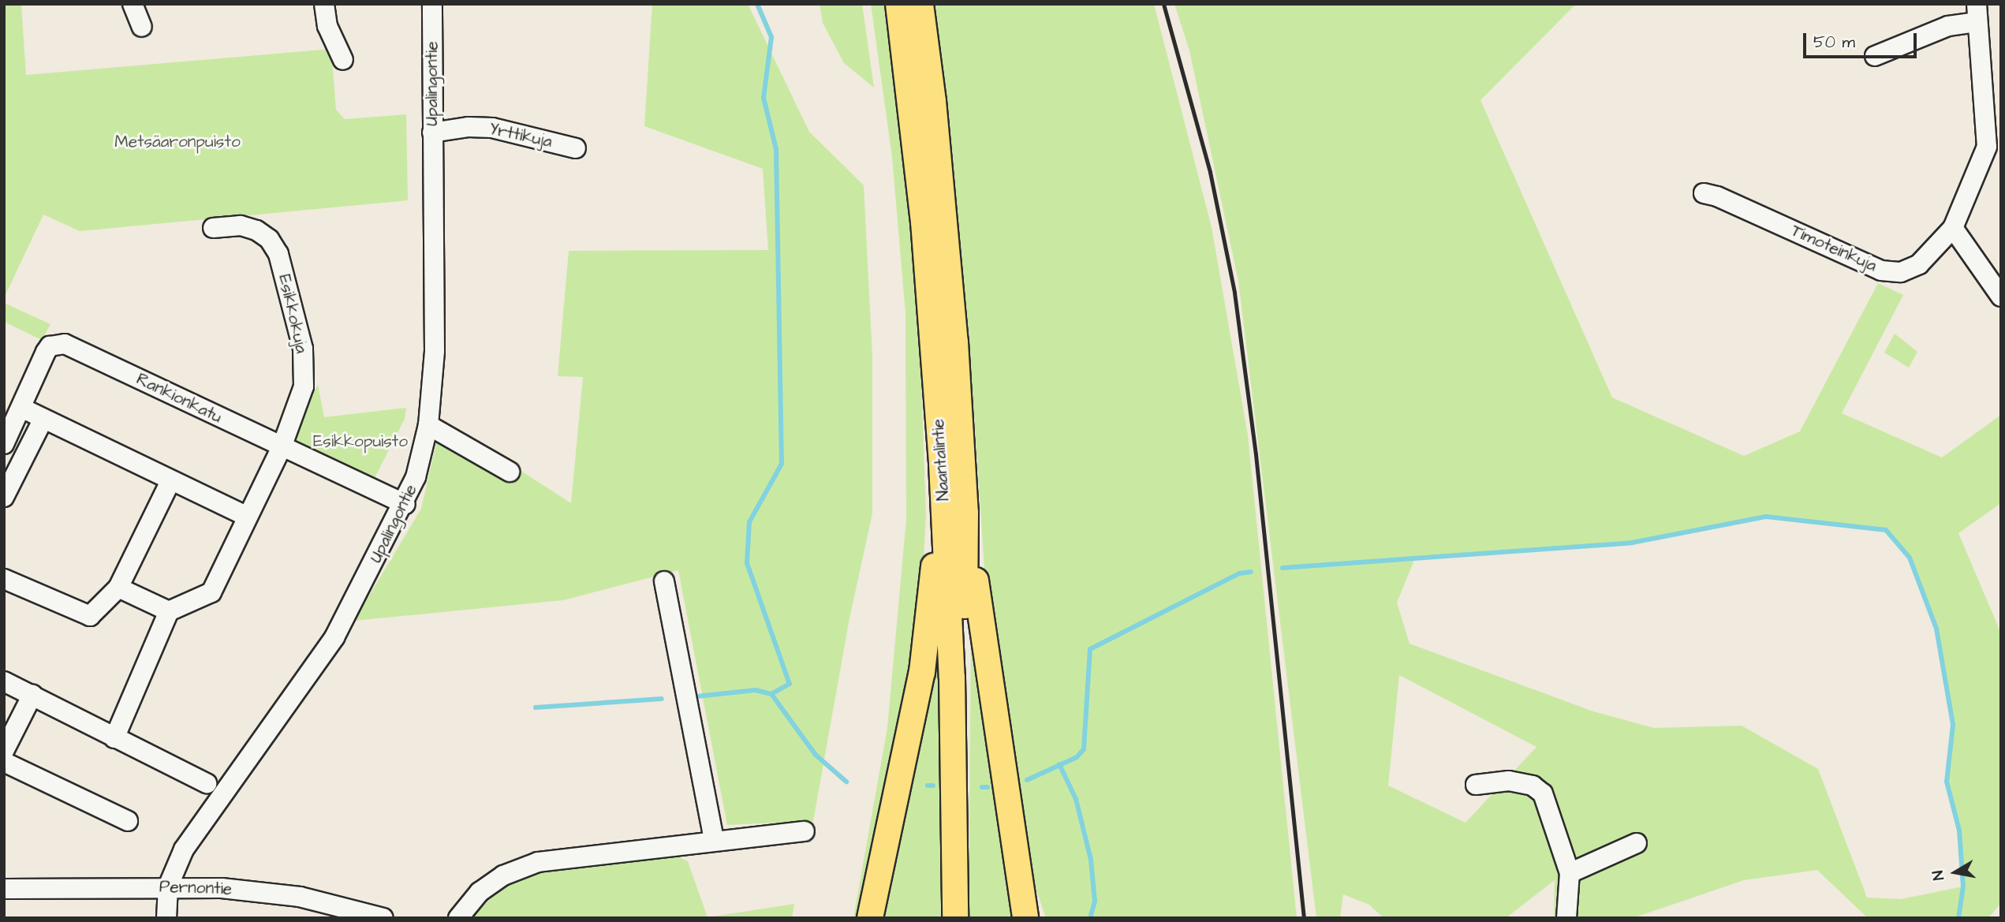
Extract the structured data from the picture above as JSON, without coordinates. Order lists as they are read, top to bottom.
{
  "streets": {
    "main road": ["Naantalintie"],
    "street": [
      "Upalingontie",
      "Yrttikuja",
      "Timoteinkuja",
      "Esikkokuja",
      "Rankionkatu",
      "Pernontie"
    ]
  },
  "crossings": [
    ["Upalingontie", "Yrttikuja"],
    ["Upalingontie", "Rankionkatu"],
    ["Upalingontie", "Pernontie"],
    ["Esikkokuja", "Rankionkatu"]
  ],
  "parks": ["Metsäaronpuisto", "Esikkopuisto"],
  "scale_bar": "50 m",
  "north": "left"
}
